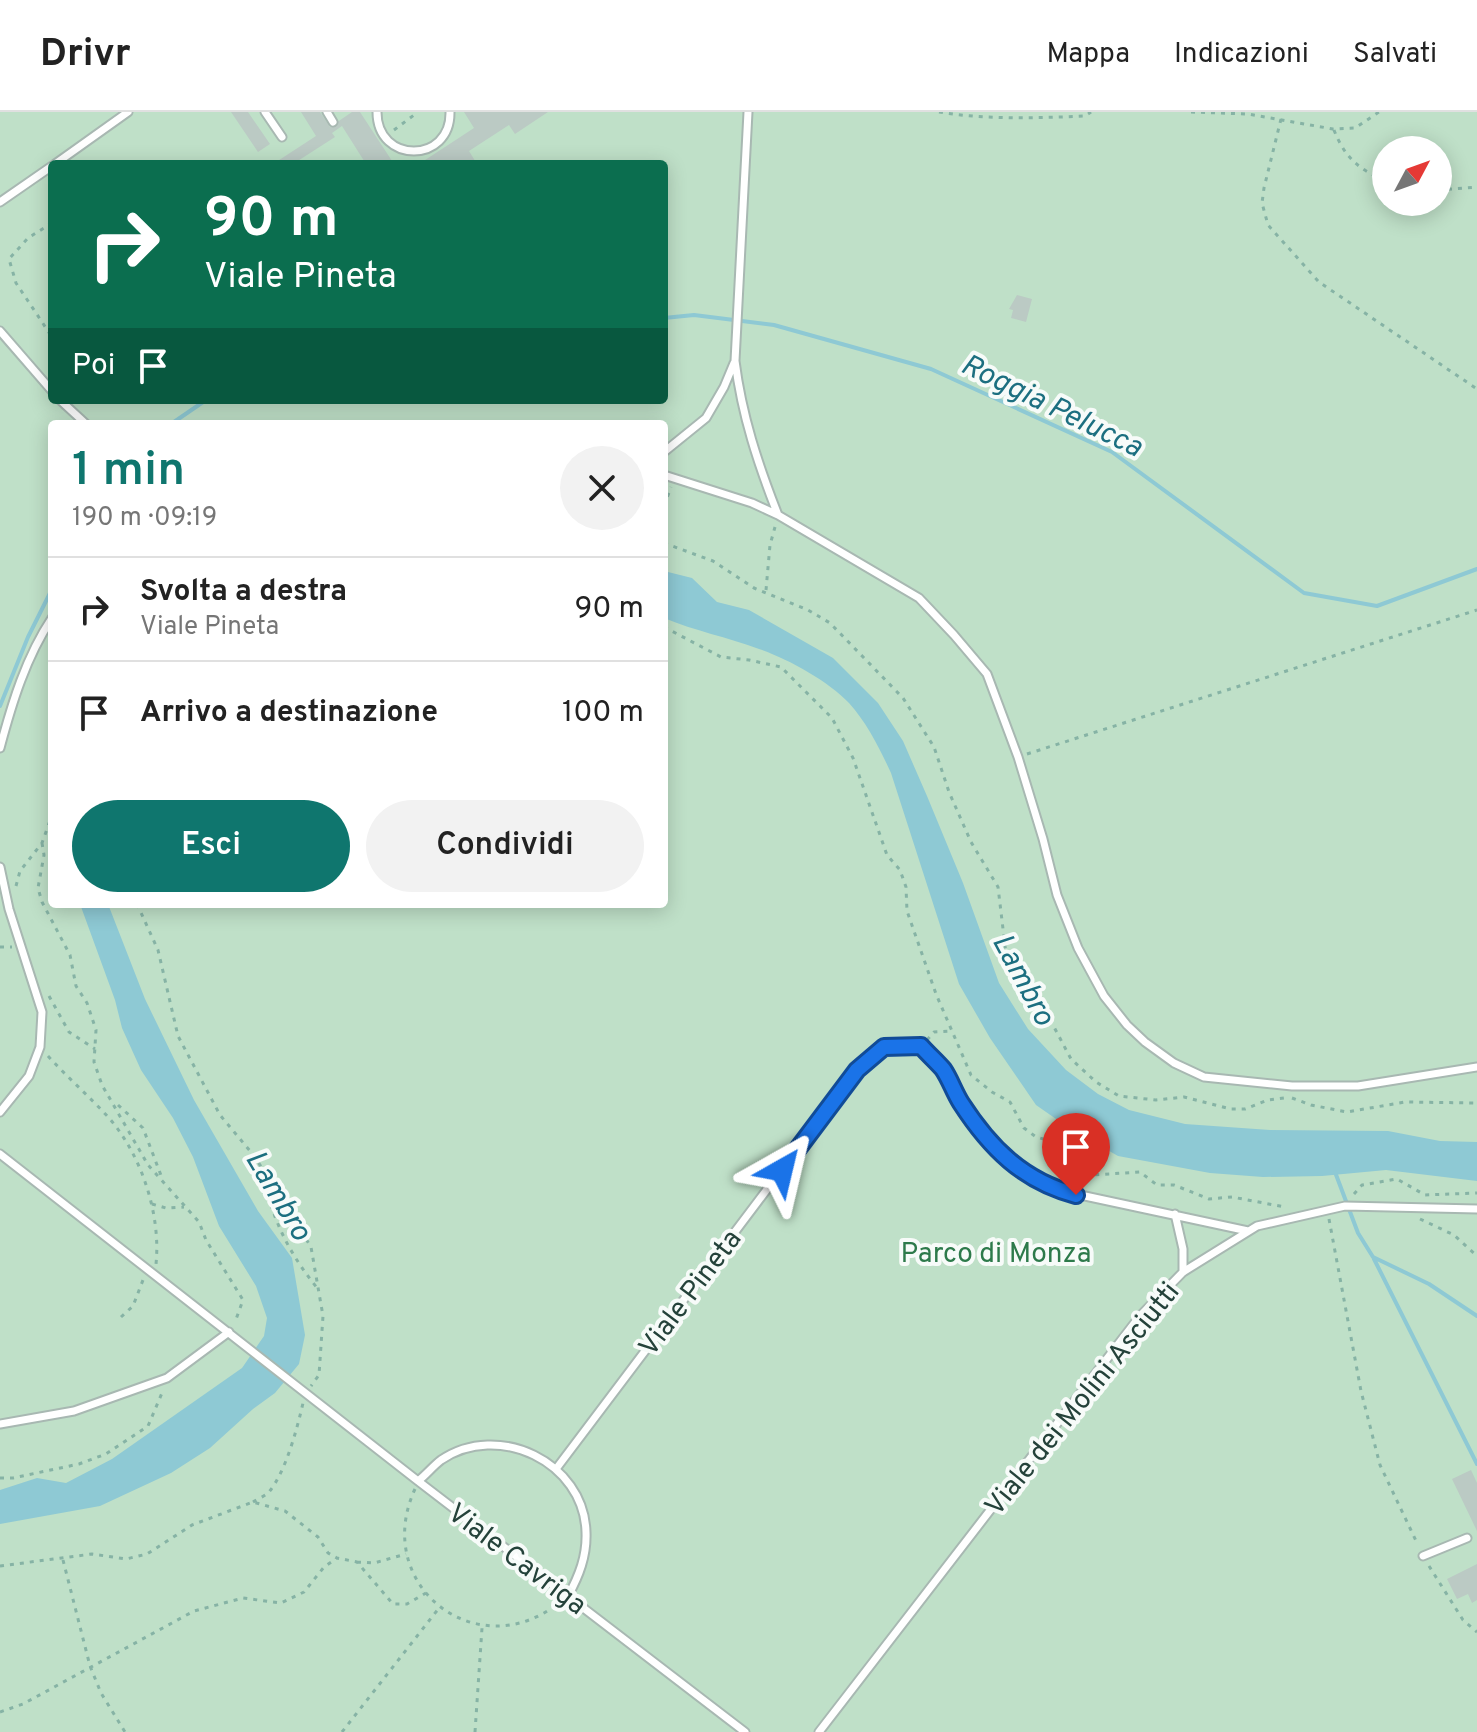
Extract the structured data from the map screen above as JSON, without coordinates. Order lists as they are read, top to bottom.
{
  "streets": {
    "lane": ["Viale Pineta", "Viale dei Molini Asciutti", "Viale Cavriga"]
  },
  "water": ["Roggia Pelucca", "Lambro"],
  "parks": ["Parco di Monza"],
  "north": "top right",
  "page": {
    "header": "Drivr",
    "nav": ["Mappa", "Indicazioni", "Salvati"],
    "turn": ["90 m", "Viale Pineta"],
    "then": "Poi",
    "heading": ["1 min", "190 m · 09:19"],
    "list": [
      {
        "name": "Svolta a destra",
        "note": "Viale Pineta",
        "value": "90 m"
      },
      {
        "name": "Arrivo a destinazione",
        "value": "100 m"
      }
    ],
    "buttons": ["Esci", "Condividi"]
  }
}
